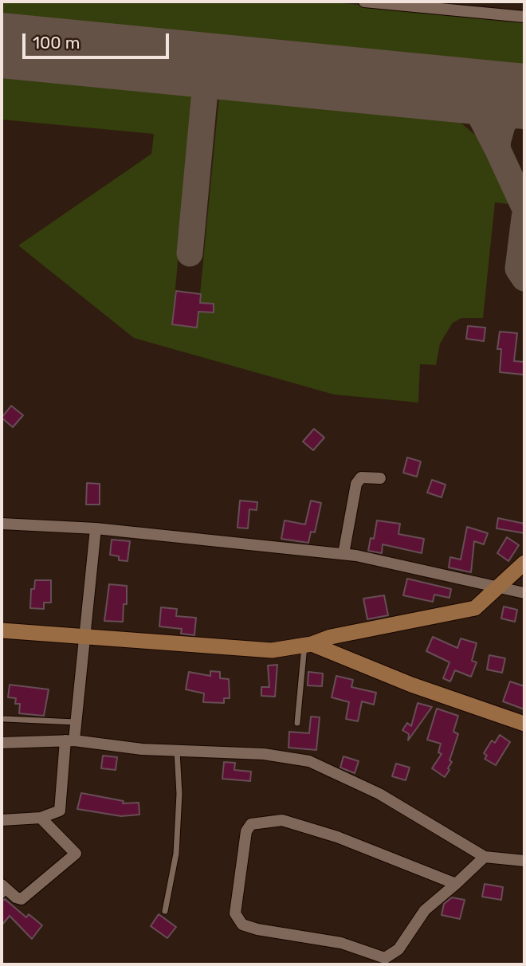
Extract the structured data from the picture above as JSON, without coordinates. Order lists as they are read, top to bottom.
{
  "scale_bar": "100 m"
}
